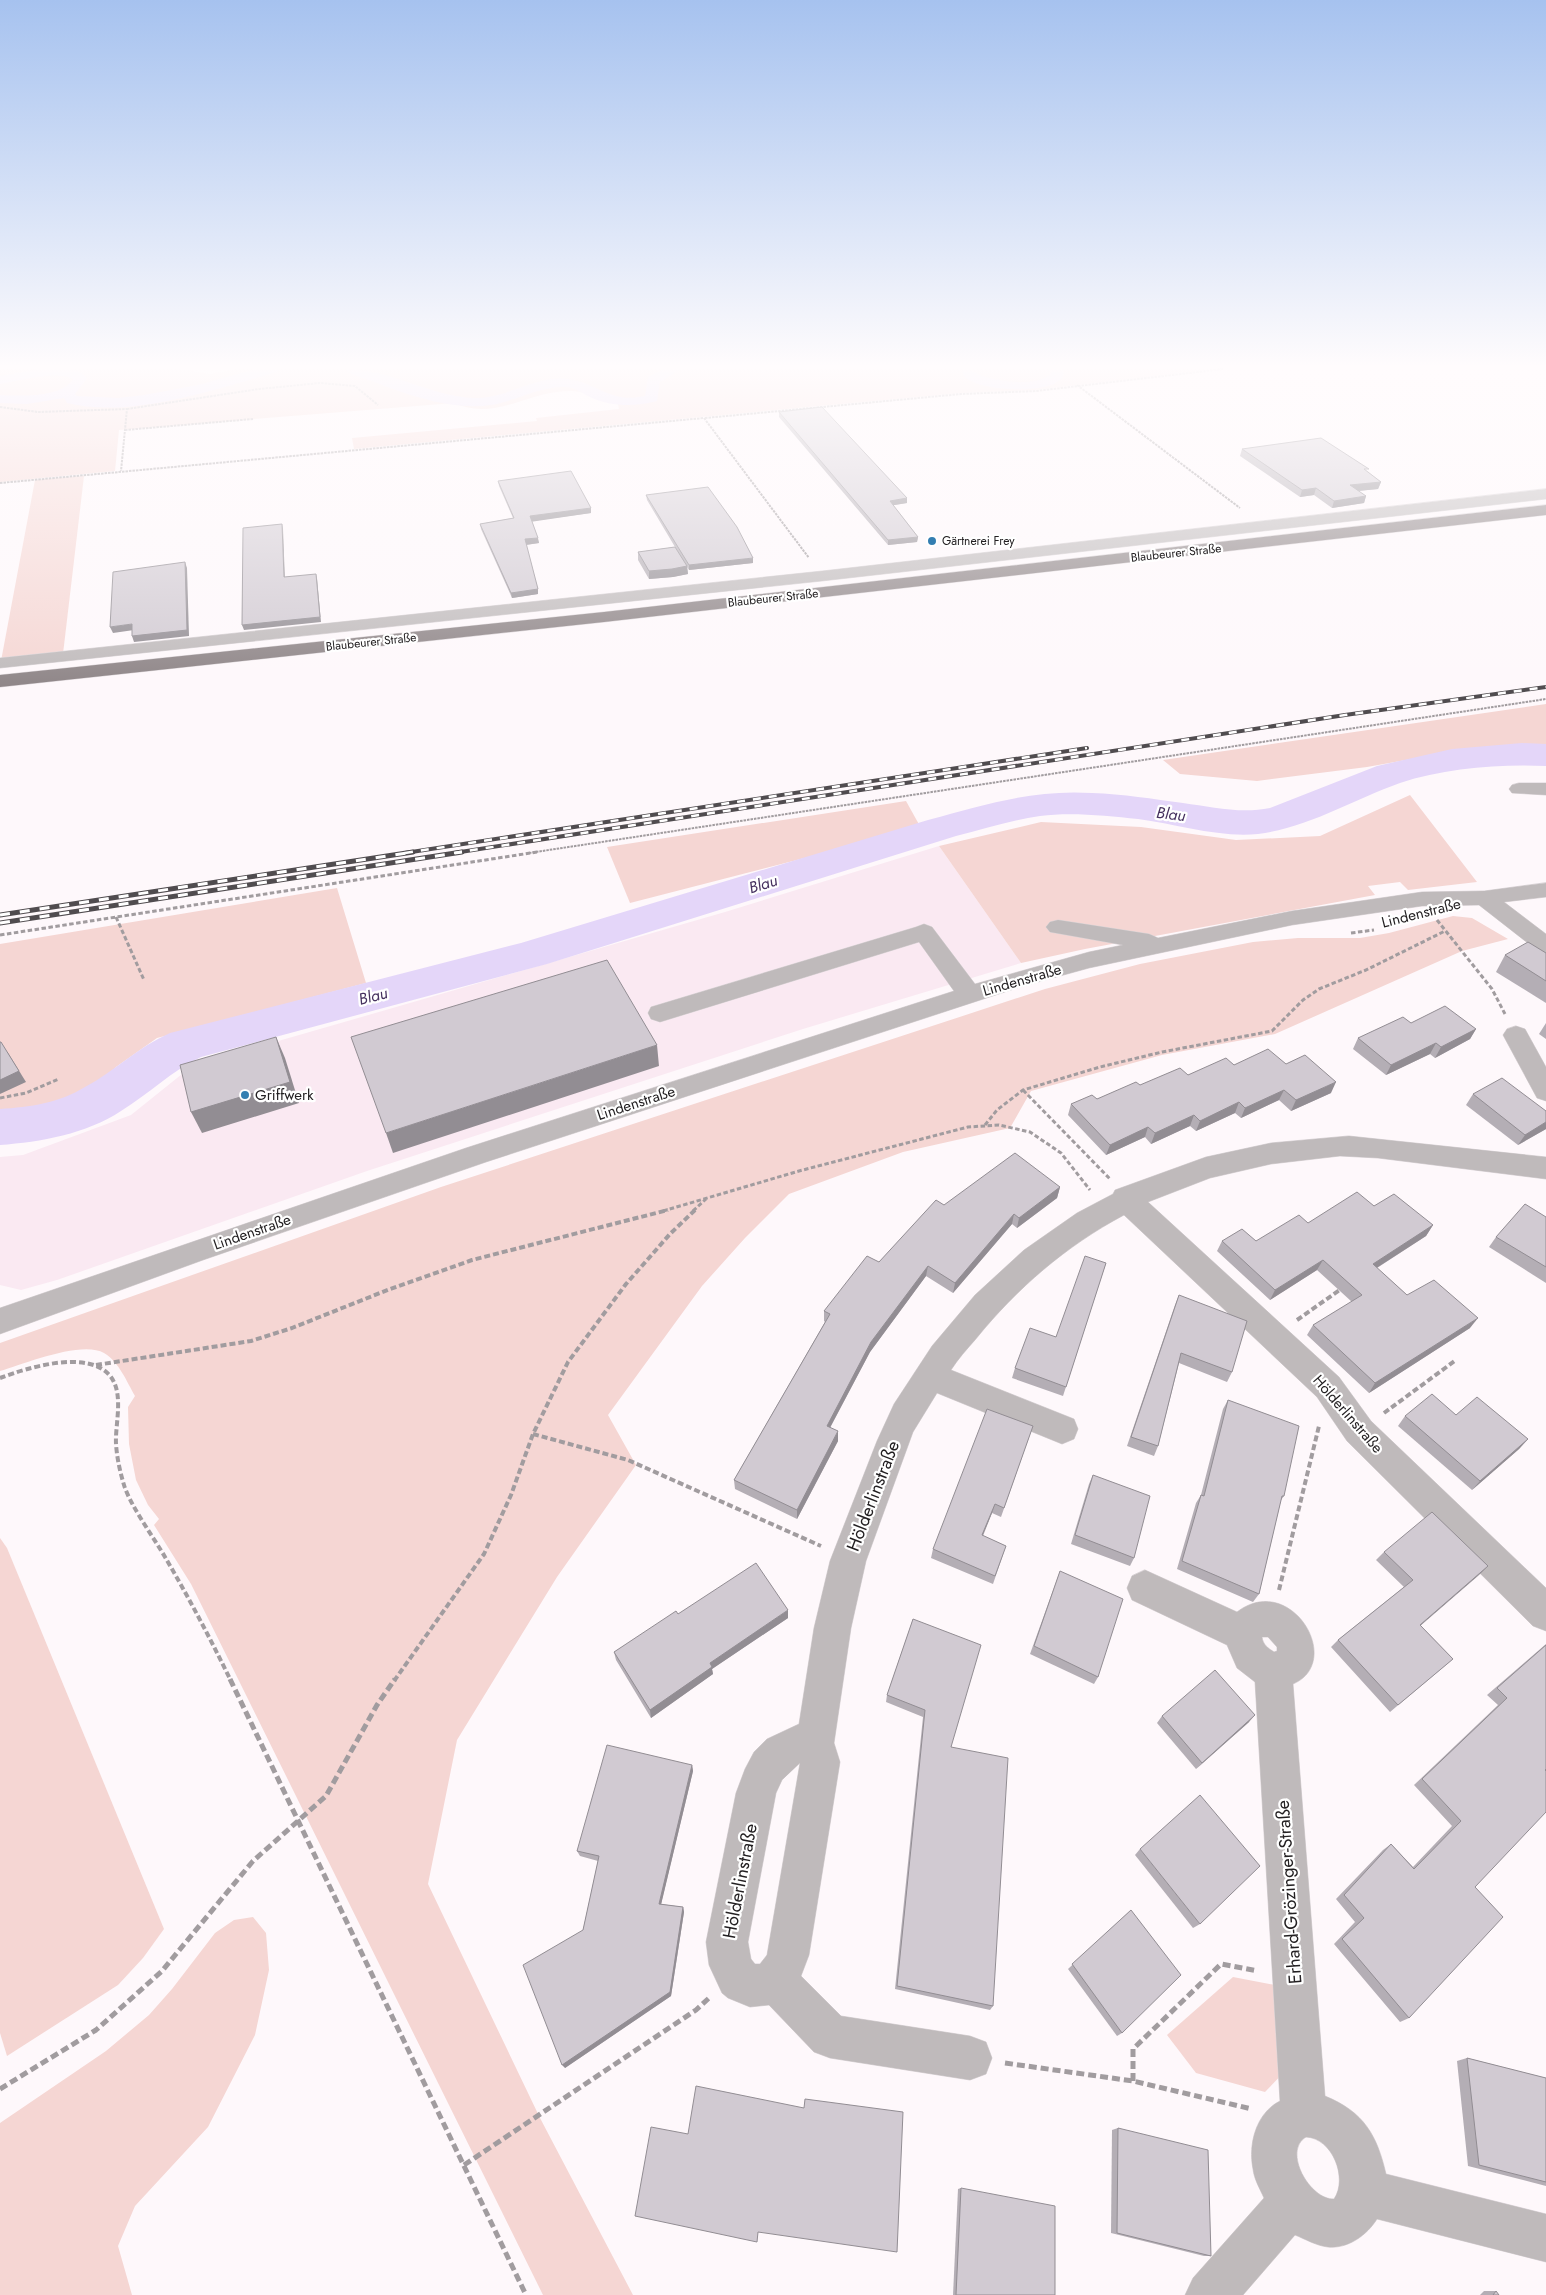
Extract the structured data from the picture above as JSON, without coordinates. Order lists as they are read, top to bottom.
{
  "streets": {
    "main road": ["Blaubeurer Straße"],
    "street": ["Lindenstraße", "Hölderlinstraße", "Erhard-Grözinger-Straße"]
  },
  "water": ["Blau"],
  "places": ["Gärtnerei Frey", "Griffwerk"]
}
